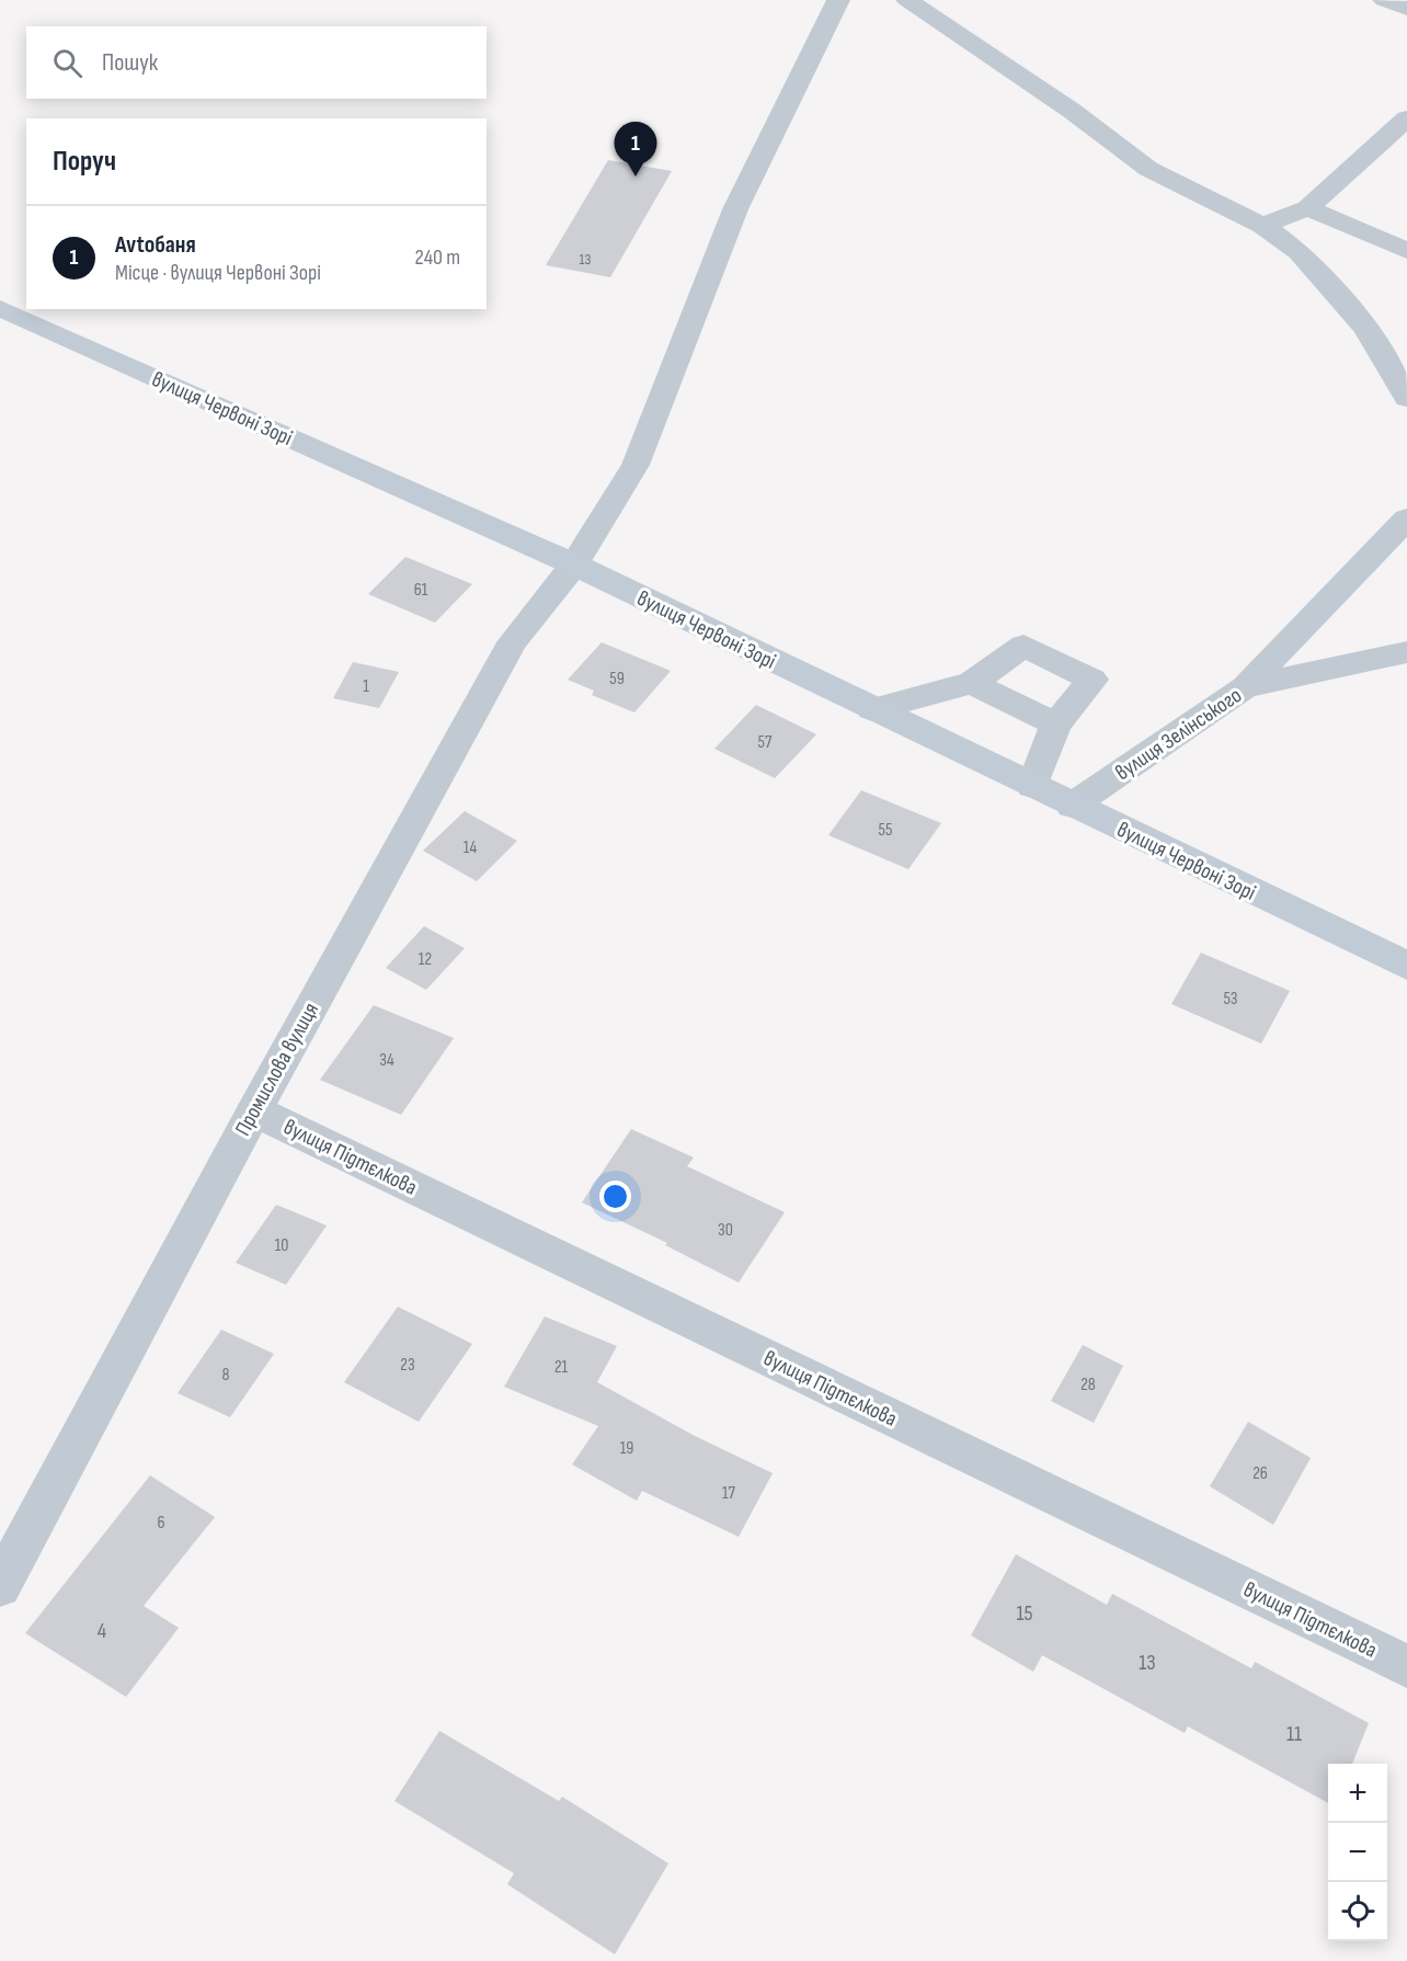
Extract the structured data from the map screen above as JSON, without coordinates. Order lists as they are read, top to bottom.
{
  "streets": {
    "street": [
      "вулиця Червоні Зорі",
      "вулиця Зелінського",
      "Промислова вулиця",
      "вулиця Підтєлкова"
    ]
  },
  "crossings": [
    ["вулиця Червоні Зорі", "вулиця Зелінського"],
    ["вулиця Червоні Зорі", "Промислова вулиця"],
    ["Промислова вулиця", "вулиця Підтєлкова"]
  ],
  "house_numbers": [
    "13",
    "61",
    "59",
    "1",
    "57",
    "55",
    "14",
    "12",
    "53",
    "34",
    "30",
    "10",
    "23",
    "21",
    "8",
    "28",
    "19",
    "26",
    "17",
    "6",
    "15",
    "4",
    "13",
    "11"
  ],
  "page": {
    "search": "Пошук",
    "heading": "Поруч",
    "pins": "1",
    "list": [
      {
        "mark": "1",
        "name": "Avtoбаня",
        "note": "Місце · вулиця Червоні Зорі",
        "value": "240 m"
      }
    ],
    "map_buttons": ["+", "−"]
  }
}
